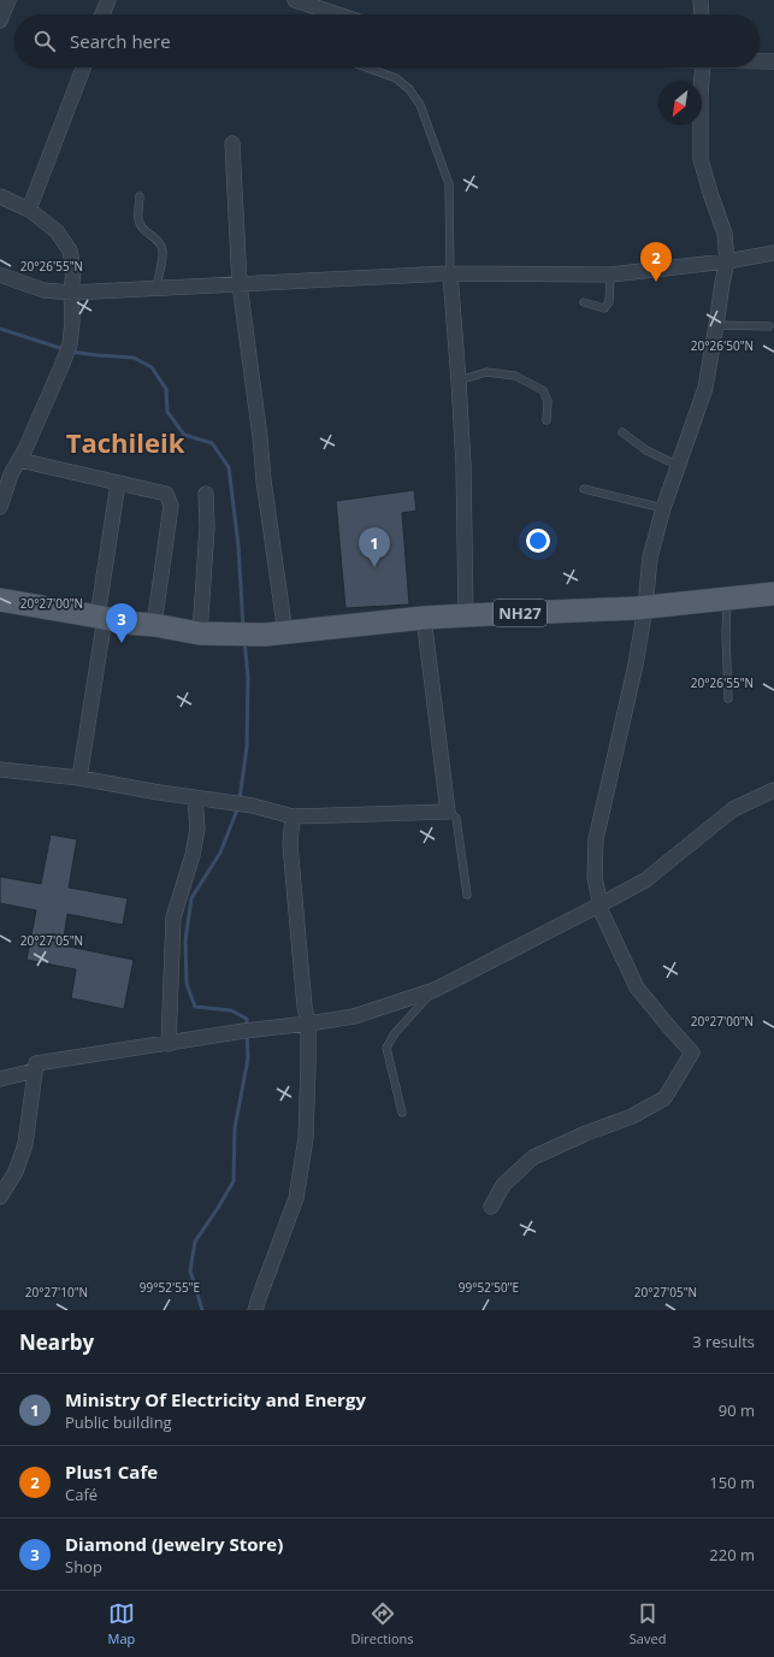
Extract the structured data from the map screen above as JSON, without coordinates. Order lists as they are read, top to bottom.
{
  "streets": {
    "main road": ["NH27"]
  },
  "districts": ["Tachileik"],
  "north": "bottom left",
  "page": {
    "search": "Search here",
    "pins": ["2", "1", "3"],
    "heading": ["Nearby", "3 results"],
    "list": [
      {
        "mark": "1",
        "name": "Ministry Of Electricity and Energy",
        "note": "Public building",
        "value": "90 m"
      },
      {
        "mark": "2",
        "name": "Plus1 Cafe",
        "note": "Café",
        "value": "150 m"
      },
      {
        "mark": "3",
        "name": "Diamond (Jewelry Store)",
        "note": "Shop",
        "value": "220 m"
      }
    ],
    "nav": ["Map", "Directions", "Saved"]
  },
  "coordinates": [
    "20°26'55\"N",
    "20°26'50\"N",
    "20°27'00\"N",
    "20°27'05\"N",
    "99°52'55\"E",
    "99°52'50\"E",
    "20°27'10\"N"
  ]
}
